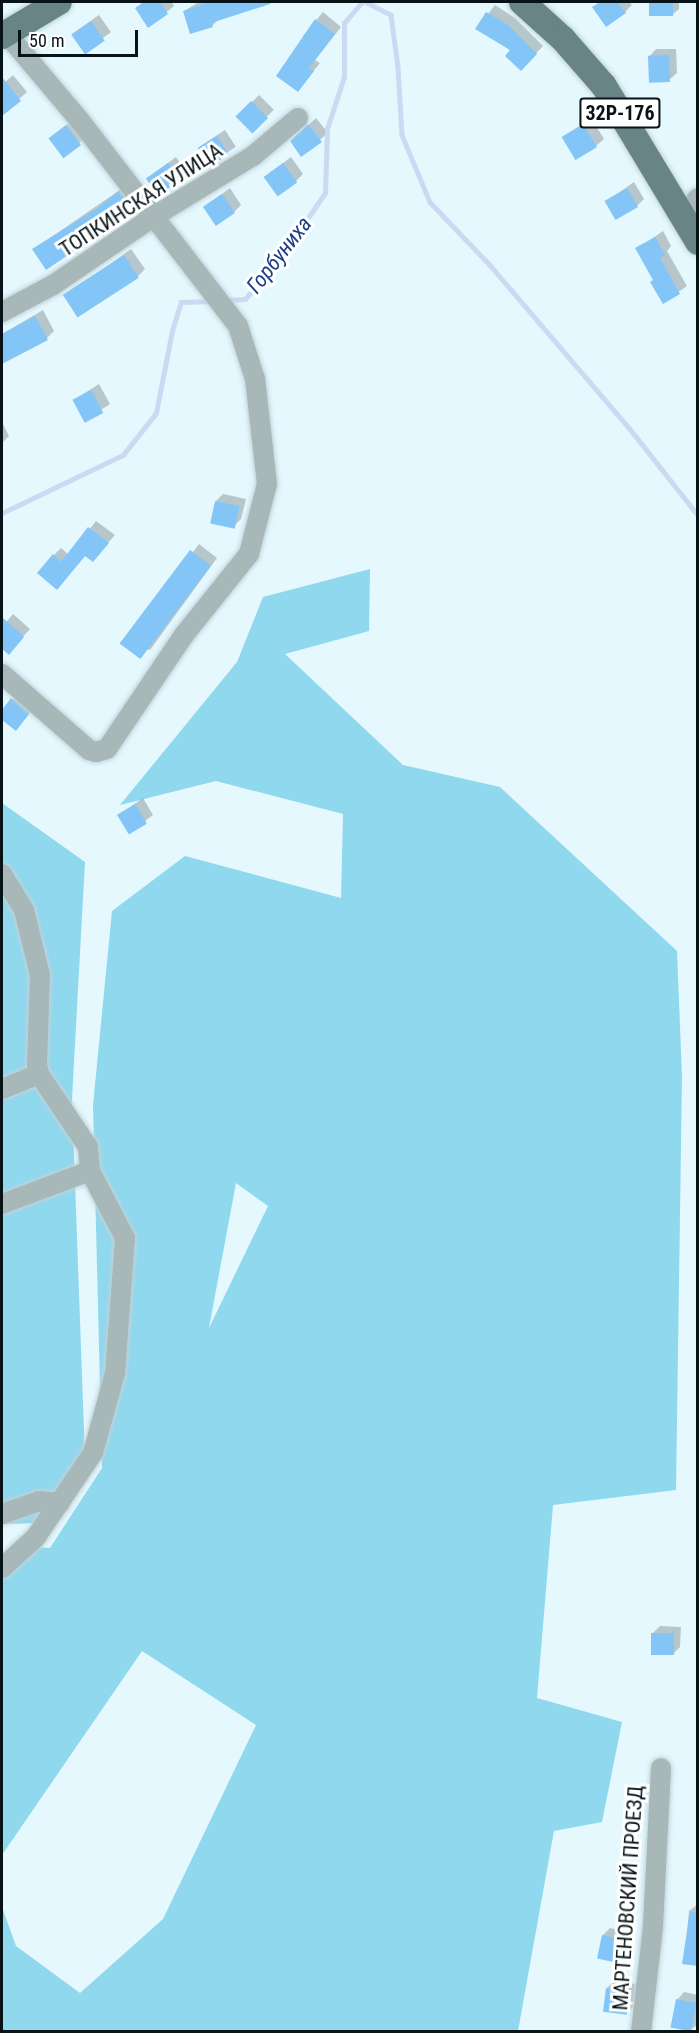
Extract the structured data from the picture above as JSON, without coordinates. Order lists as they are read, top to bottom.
{
  "streets": {
    "main road": ["32Р-176"],
    "street": ["ТОПКИНСКАЯ УЛИЦА", "МАРТЕНОВСКИЙ ПРОЕЗД"]
  },
  "water": ["Горбуниха"],
  "scale_bar": "50 m"
}
